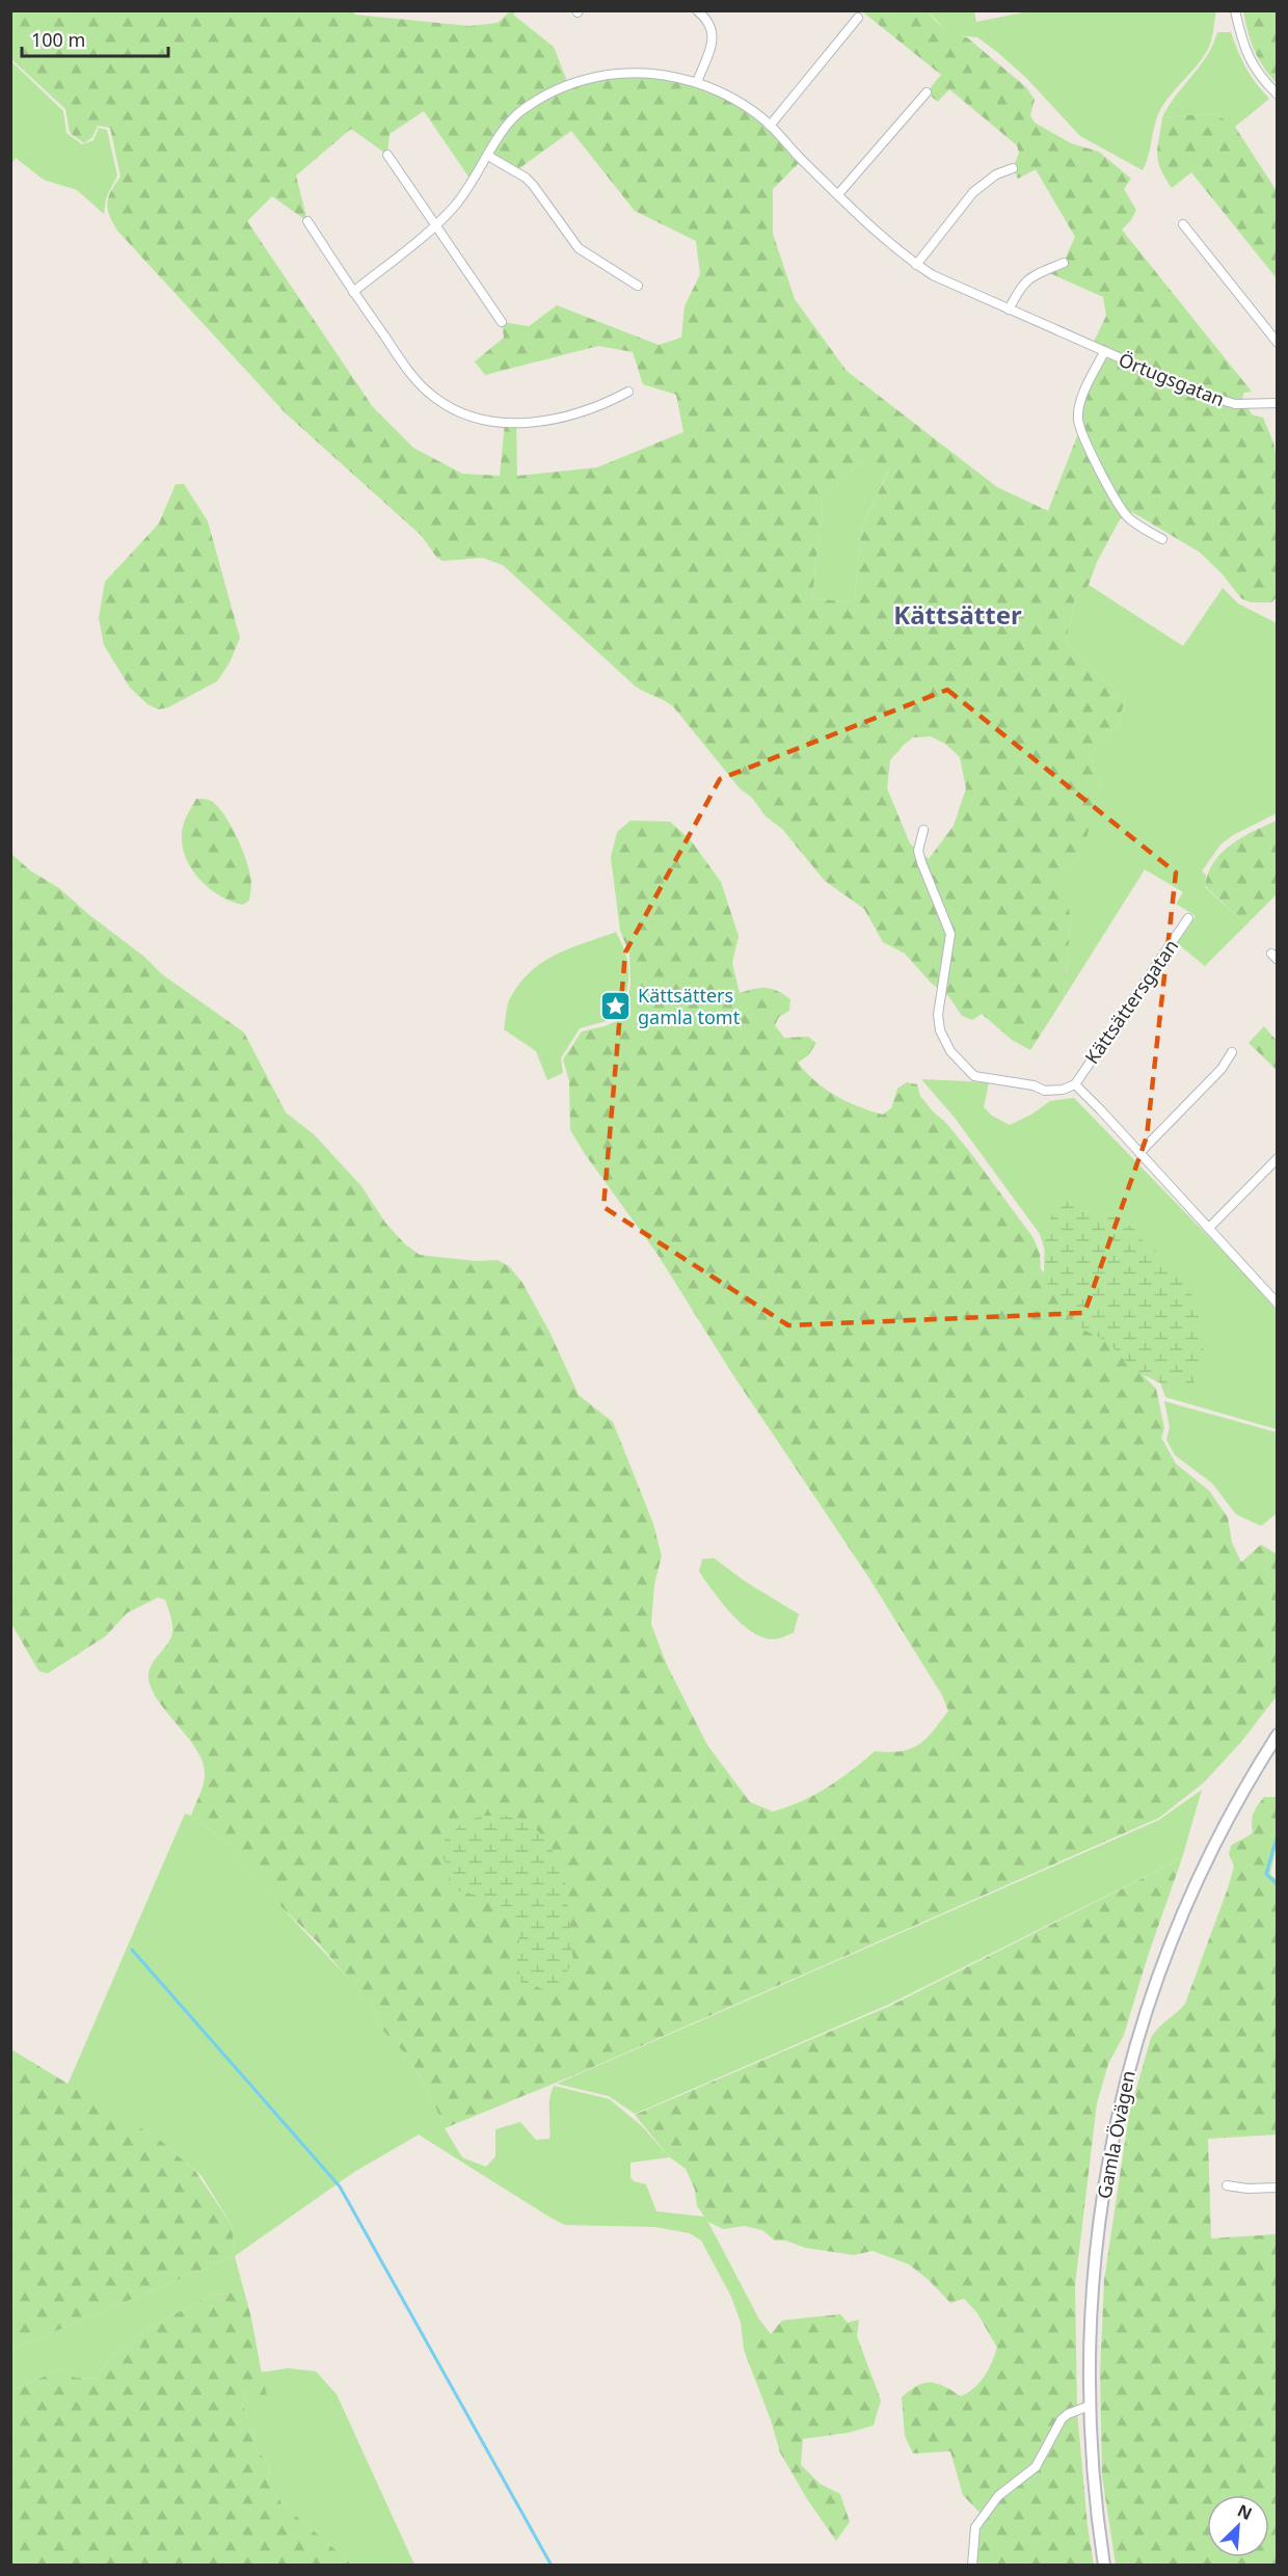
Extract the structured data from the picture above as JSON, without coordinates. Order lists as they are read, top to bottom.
{
  "streets": {
    "main road": ["Gamla Övägen"],
    "street": ["Örtugsgatan", "Kättsättersgatan"]
  },
  "districts": ["Kättsätter"],
  "places": {
    "place": ["Kättsätters gamla tomt"]
  },
  "scale_bar": "100 m",
  "north": "top right"
}
